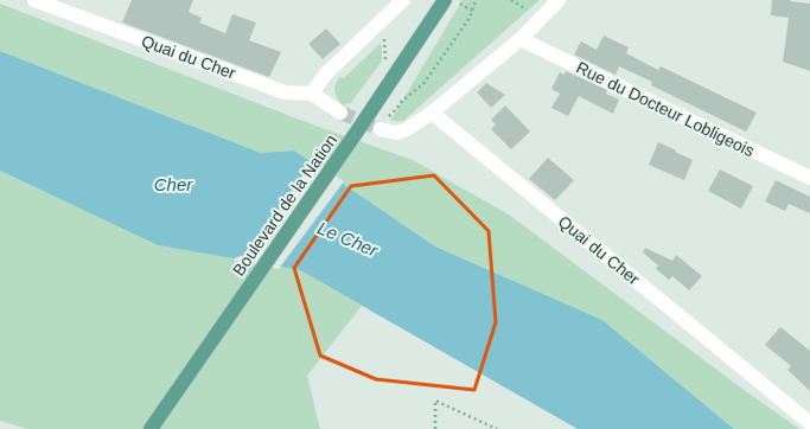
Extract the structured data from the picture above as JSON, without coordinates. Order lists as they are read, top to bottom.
{
  "streets": {
    "main road": ["Boulevard de la Nation"],
    "street": ["Quai du Cher", "Rue du Docteur Lobligeois"]
  },
  "water": ["Cher", "Le Cher"]
}
